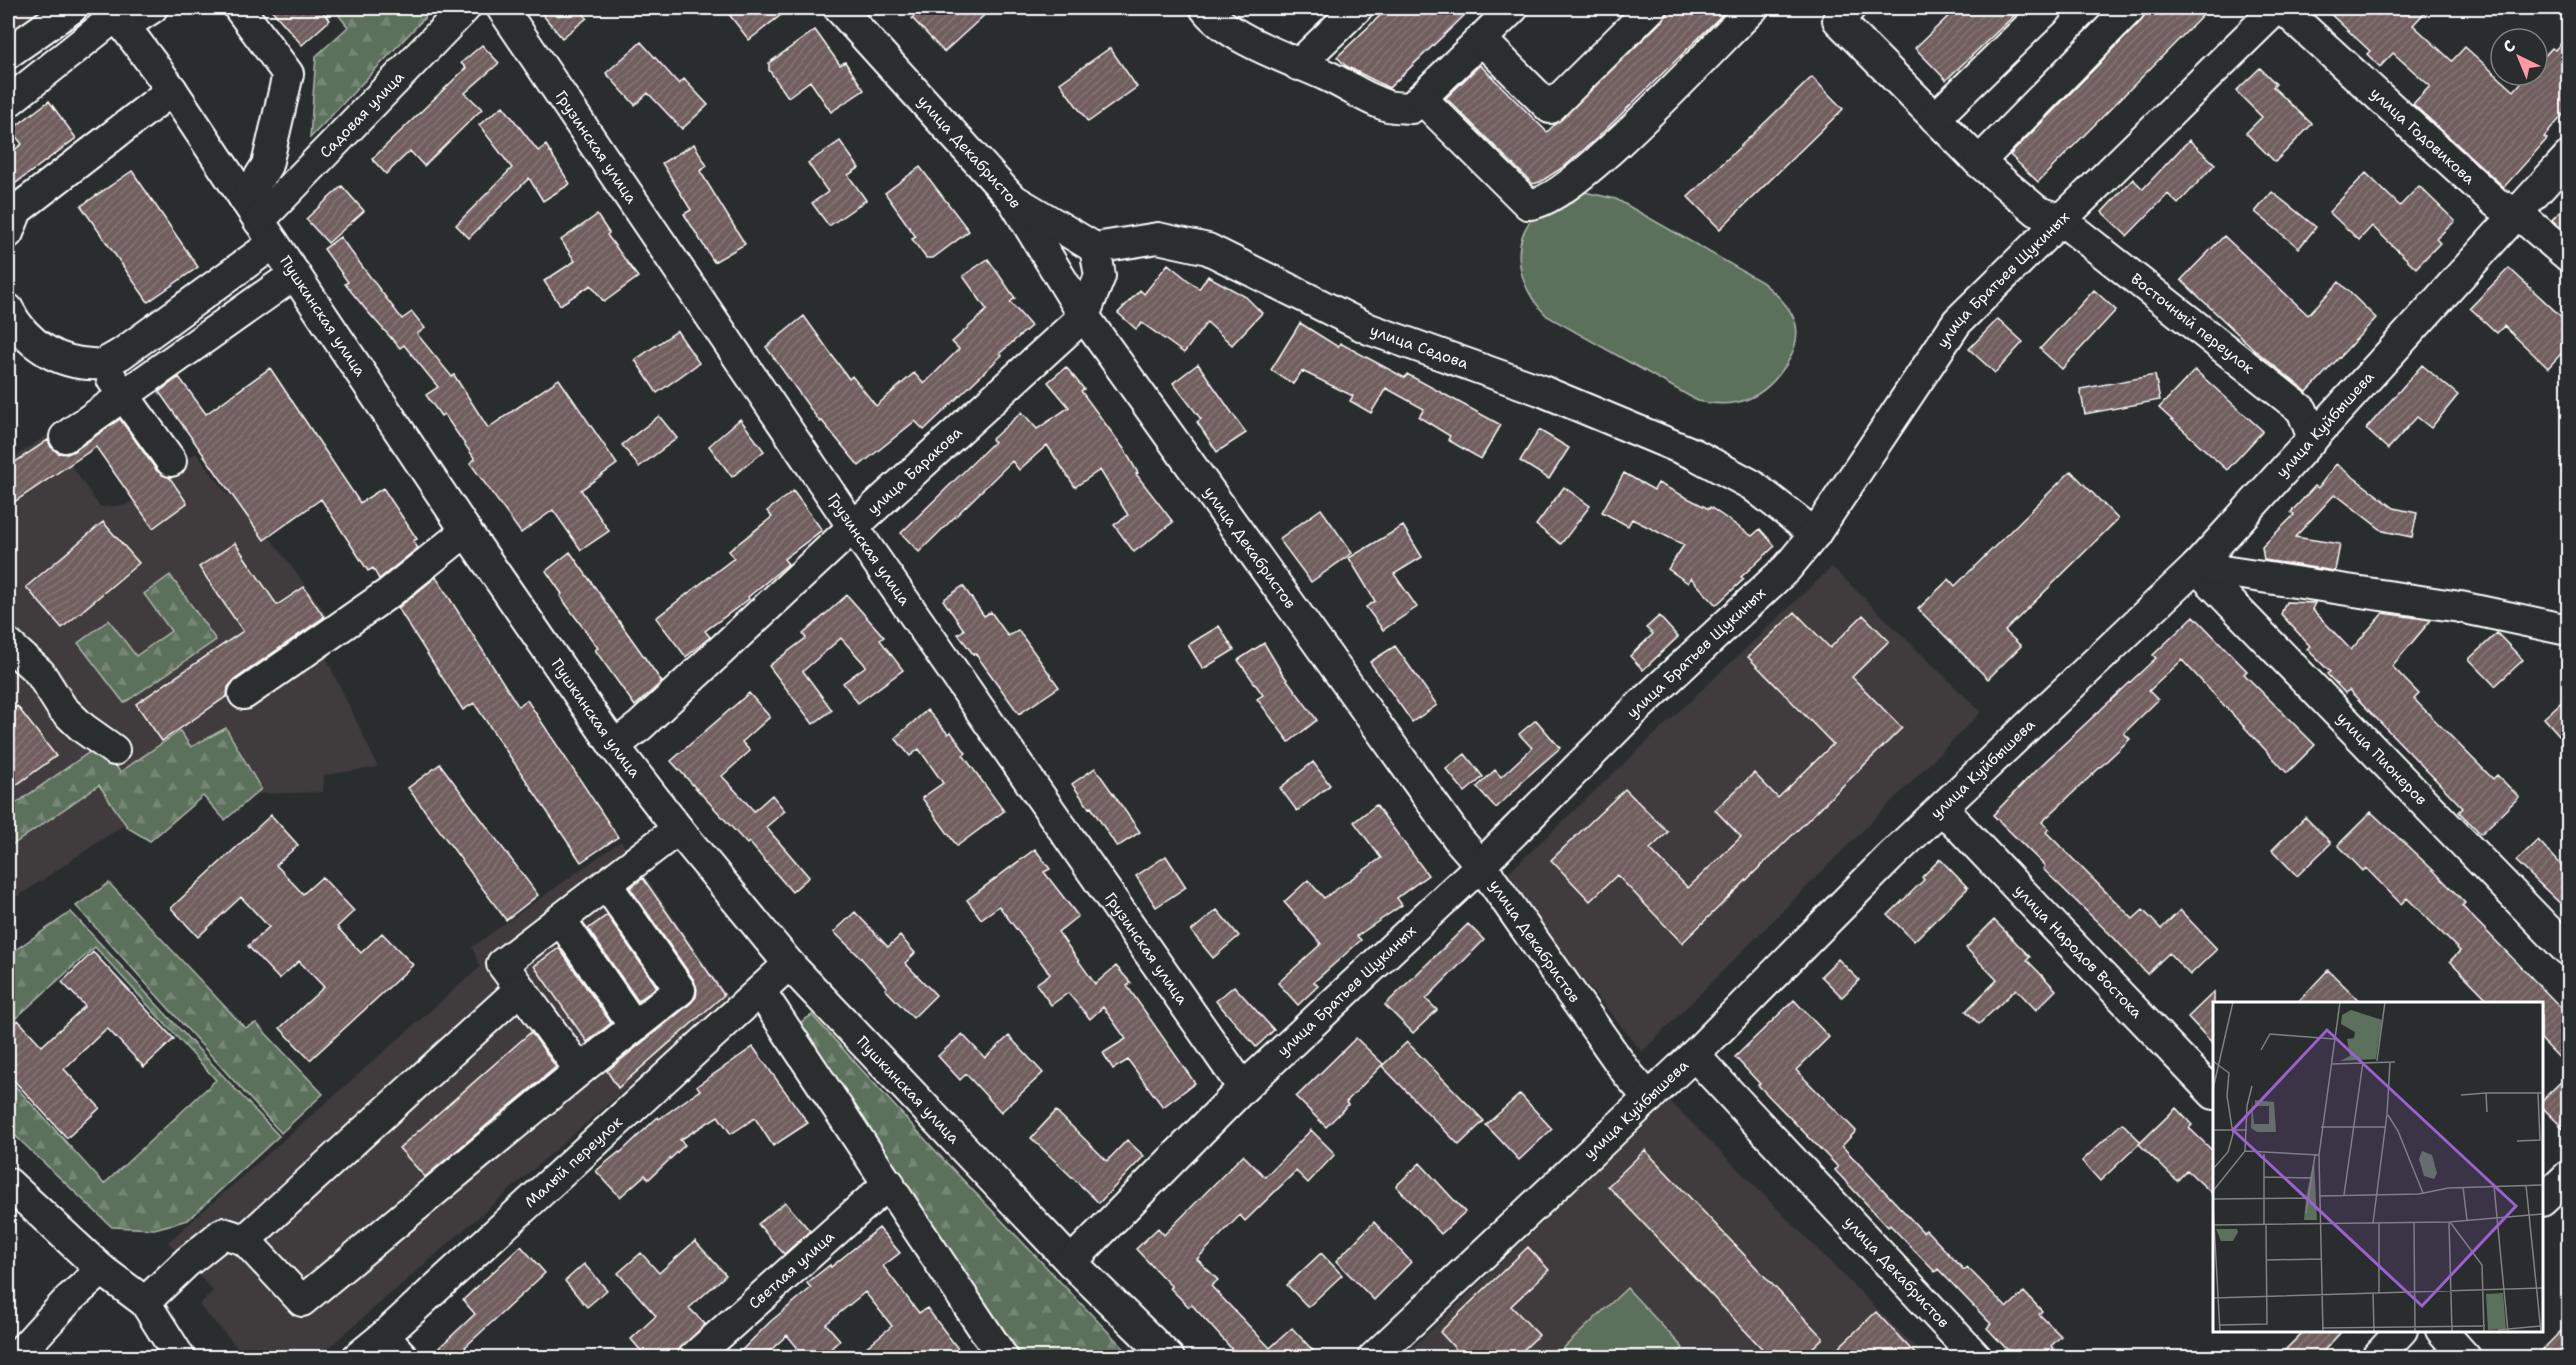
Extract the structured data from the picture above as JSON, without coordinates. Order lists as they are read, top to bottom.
{
  "streets": {
    "street": [
      "Садовая улица",
      "улица Годовикова",
      "Грузинская улица",
      "улица Декабристов",
      "улица Братьев Щукиных",
      "Пушкинская улица",
      "Восточный переулок",
      "улица Седова",
      "улица Куйбышева",
      "улица Баракова",
      "улица Пионеров",
      "улица Народов Востока",
      "Малый переулок",
      "Светлая улица"
    ]
  },
  "crossings": [
    ["Садовая улица", "Пушкинская улица"],
    ["улица Годовикова", "улица Куйбышева"],
    ["Грузинская улица", "улица Братьев Щукиных"],
    ["Грузинская улица", "улица Баракова"],
    ["улица Декабристов", "улица Братьев Щукиных"],
    ["улица Декабристов", "улица Куйбышева"],
    ["улица Декабристов", "улица Баракова"],
    ["улица Братьев Щукиных", "Пушкинская улица"],
    ["улица Братьев Щукиных", "Восточный переулок"],
    ["улица Братьев Щукиных", "улица Седова"],
    ["Пушкинская улица", "улица Баракова"],
    ["Пушкинская улица", "Малый переулок"],
    ["Восточный переулок", "улица Куйбышева"],
    ["улица Седова", "улица Баракова"],
    ["улица Куйбышева", "улица Пионеров"],
    ["улица Куйбышева", "улица Народов Востока"]
  ],
  "north": "top left"
}
